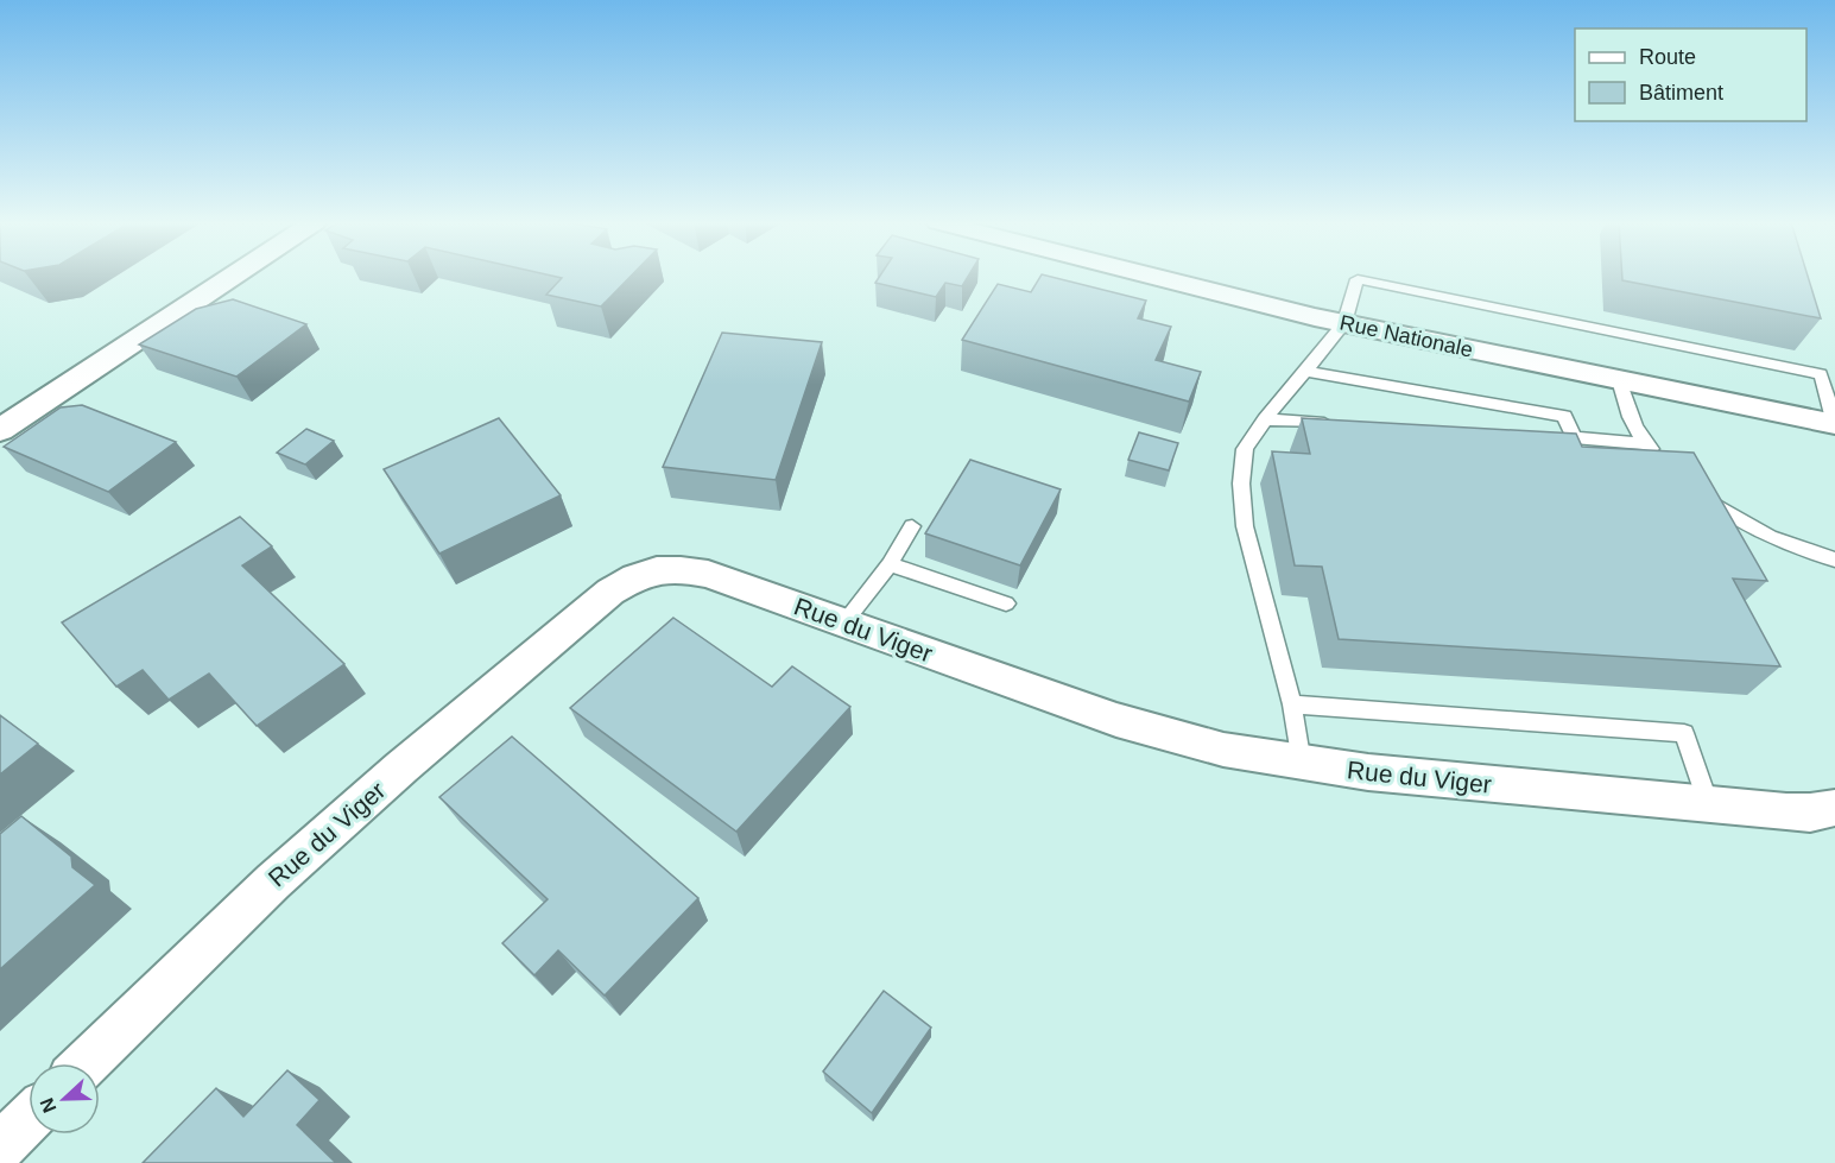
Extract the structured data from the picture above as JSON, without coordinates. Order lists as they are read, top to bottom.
{
  "streets": {
    "street": ["Rue Nationale", "Rue du Viger"]
  },
  "legend": ["Route", "Bâtiment"],
  "north": "left"
}
